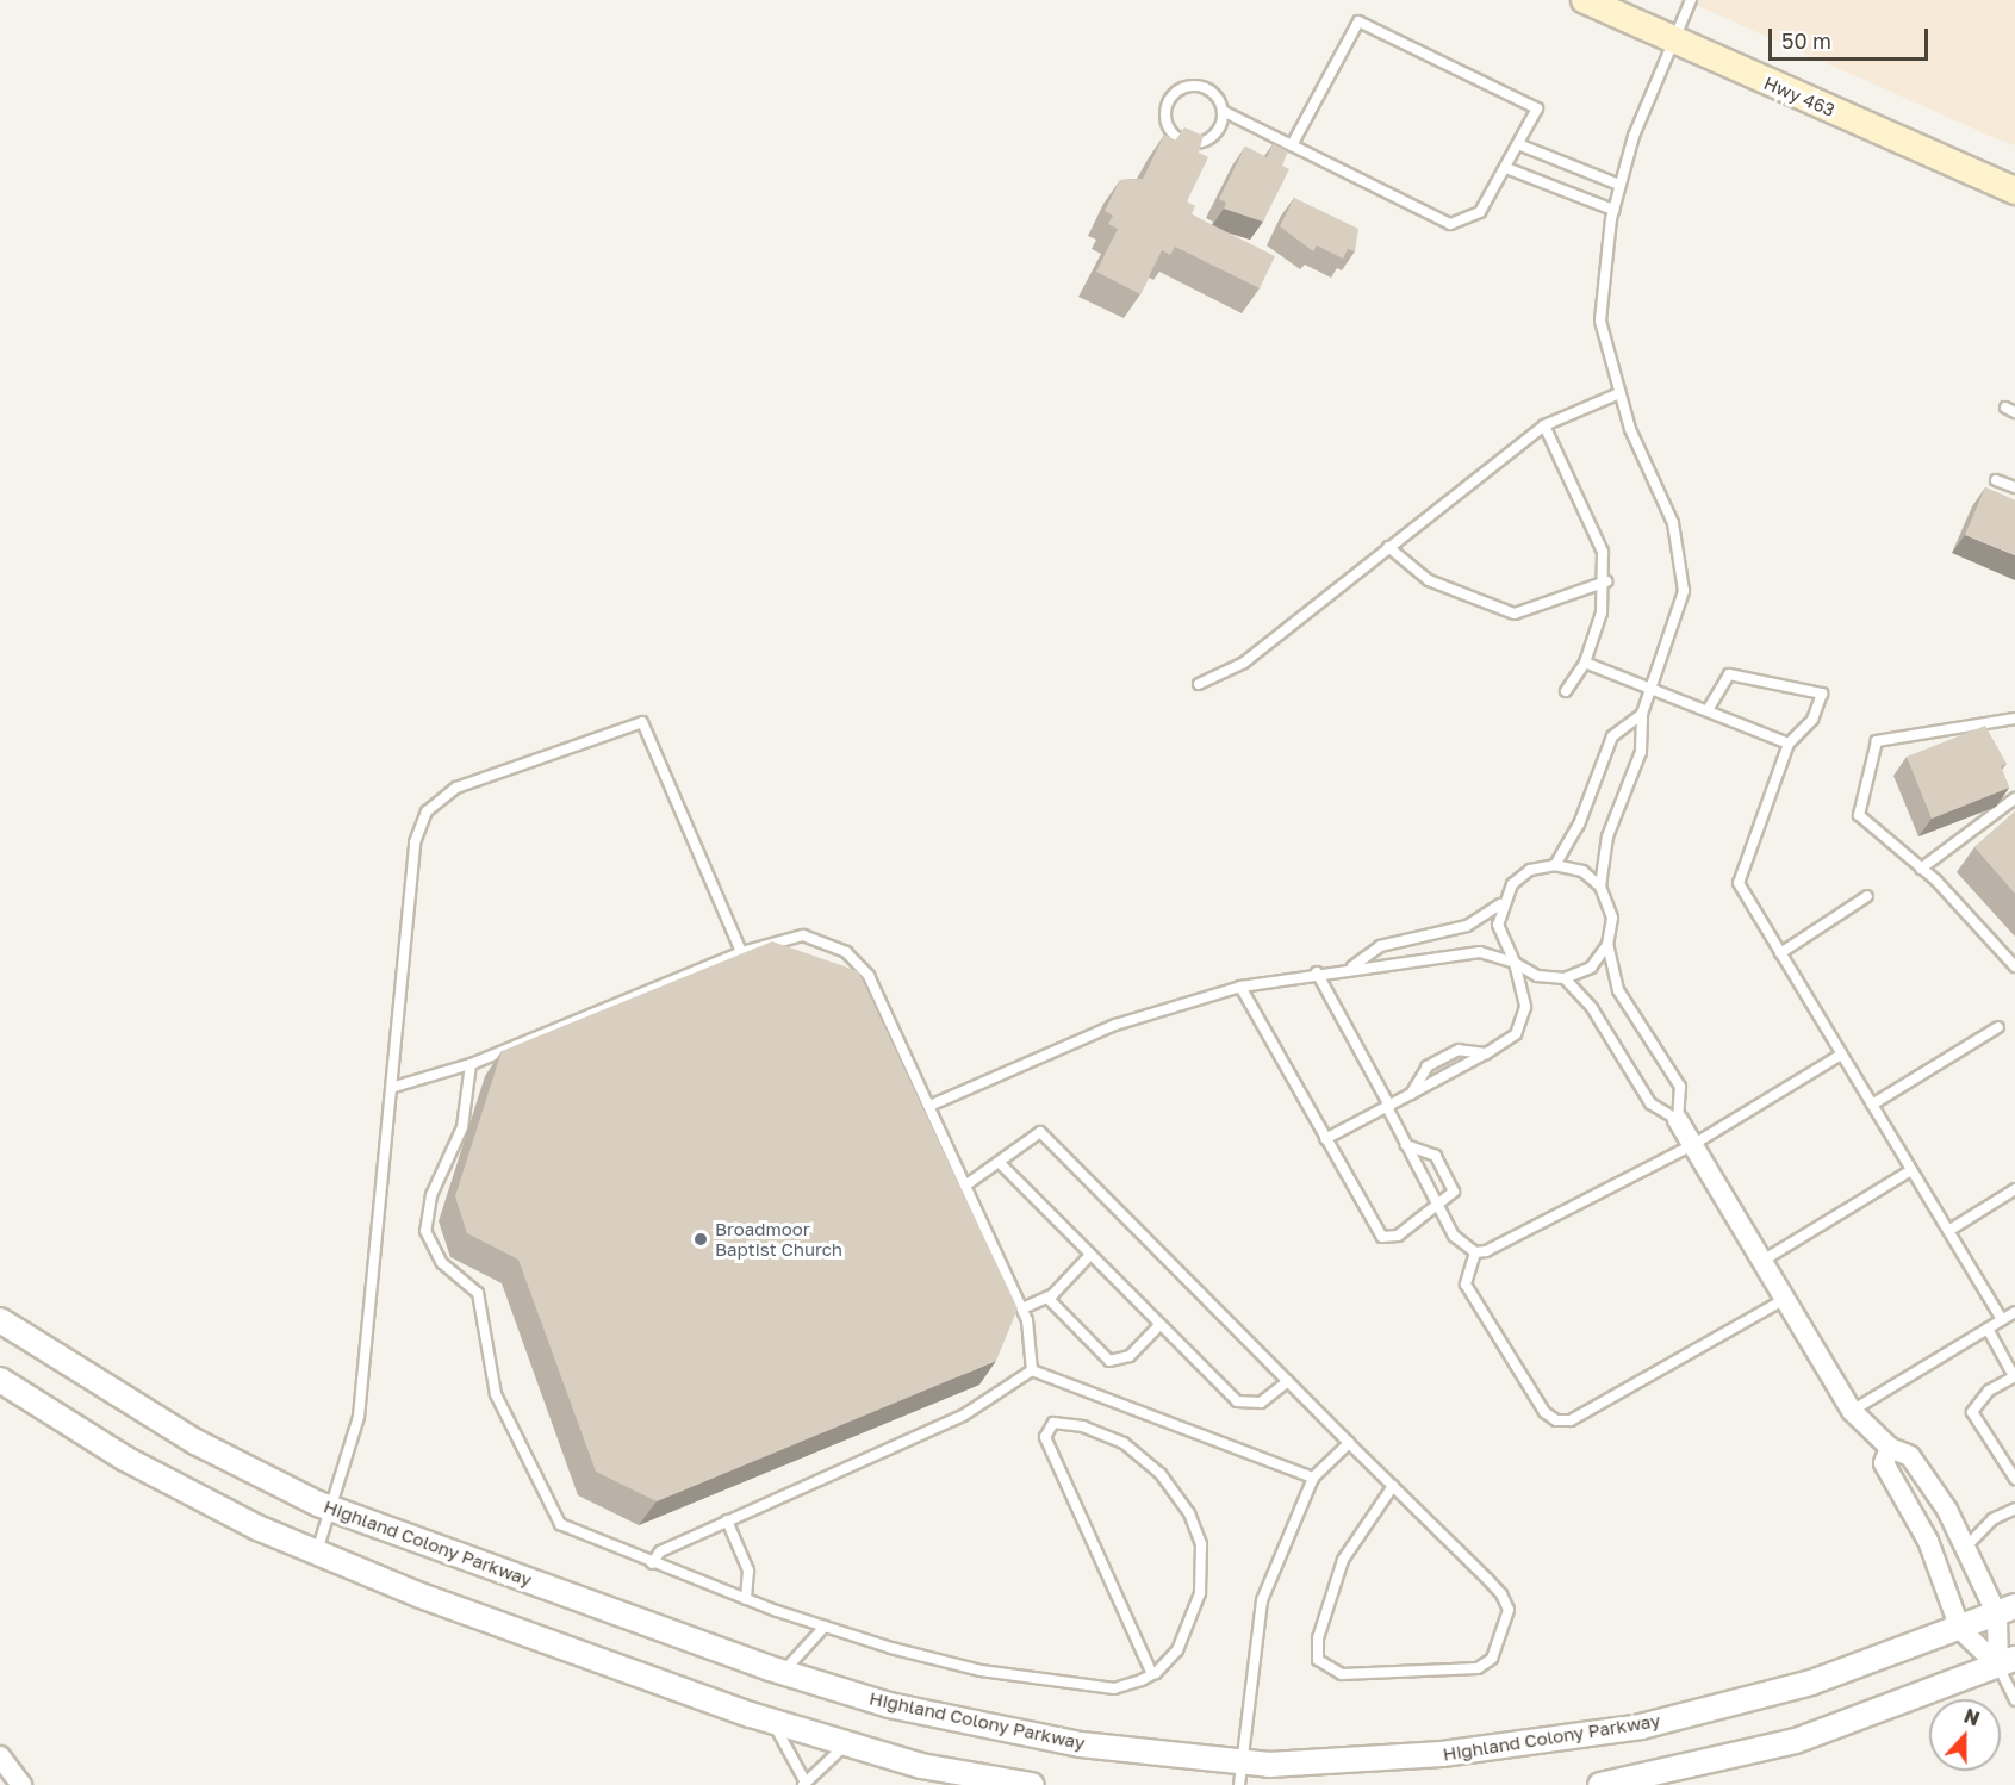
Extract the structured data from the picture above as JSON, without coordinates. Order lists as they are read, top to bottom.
{
  "streets": {
    "main road": ["Hwy 463"],
    "street": ["Highland Colony Parkway"]
  },
  "places": ["Broadmoor Baptist Church"],
  "scale_bar": "50 m",
  "north": "top"
}
